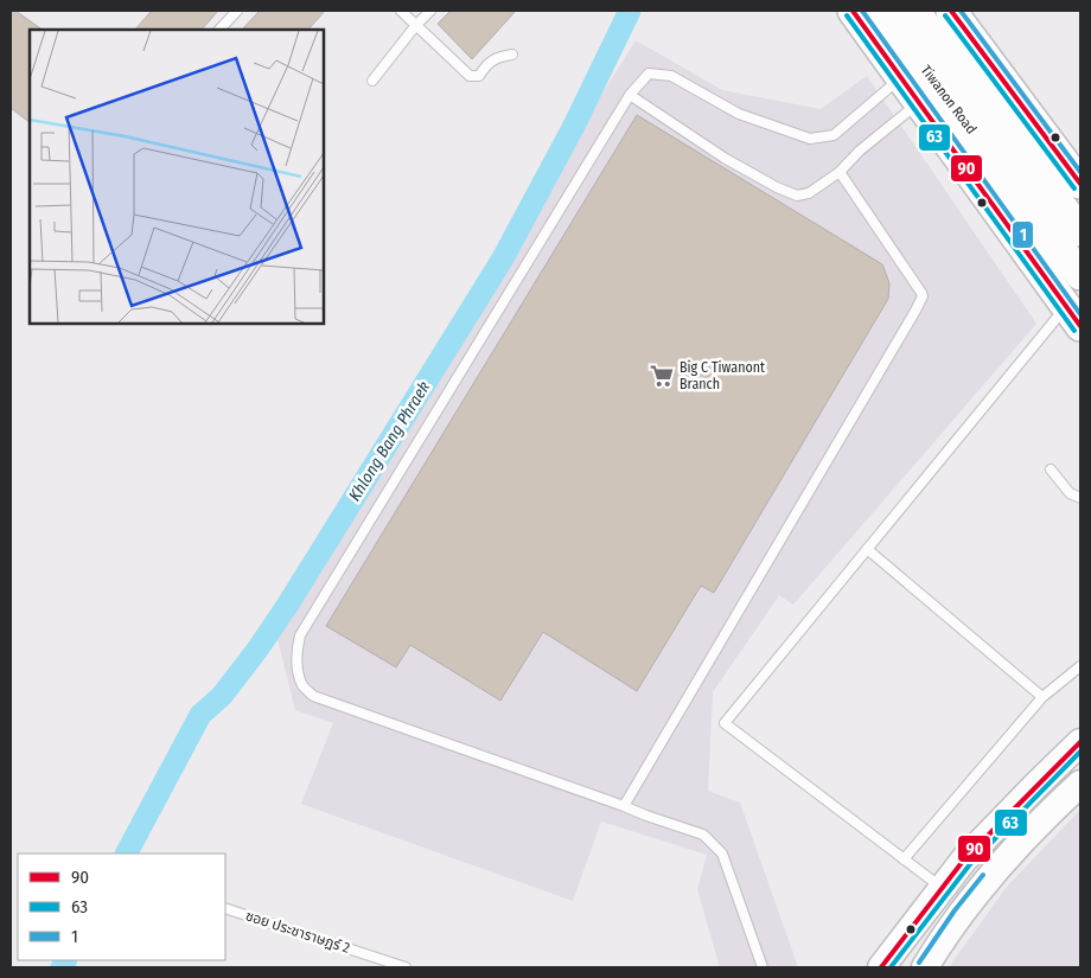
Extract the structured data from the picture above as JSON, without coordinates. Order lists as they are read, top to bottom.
{
  "streets": {
    "main road": ["Tiwanon Road"],
    "lane": ["ซอย ประชาราษฎร์ 2"]
  },
  "water": ["Khlong Bang Phraek"],
  "places": {
    "supermarket": ["Big C Tiwanont Branch"]
  },
  "lines": ["transit line 90", "transit line 1", "transit line 63"],
  "legend": ["90", "63", "1"]
}
